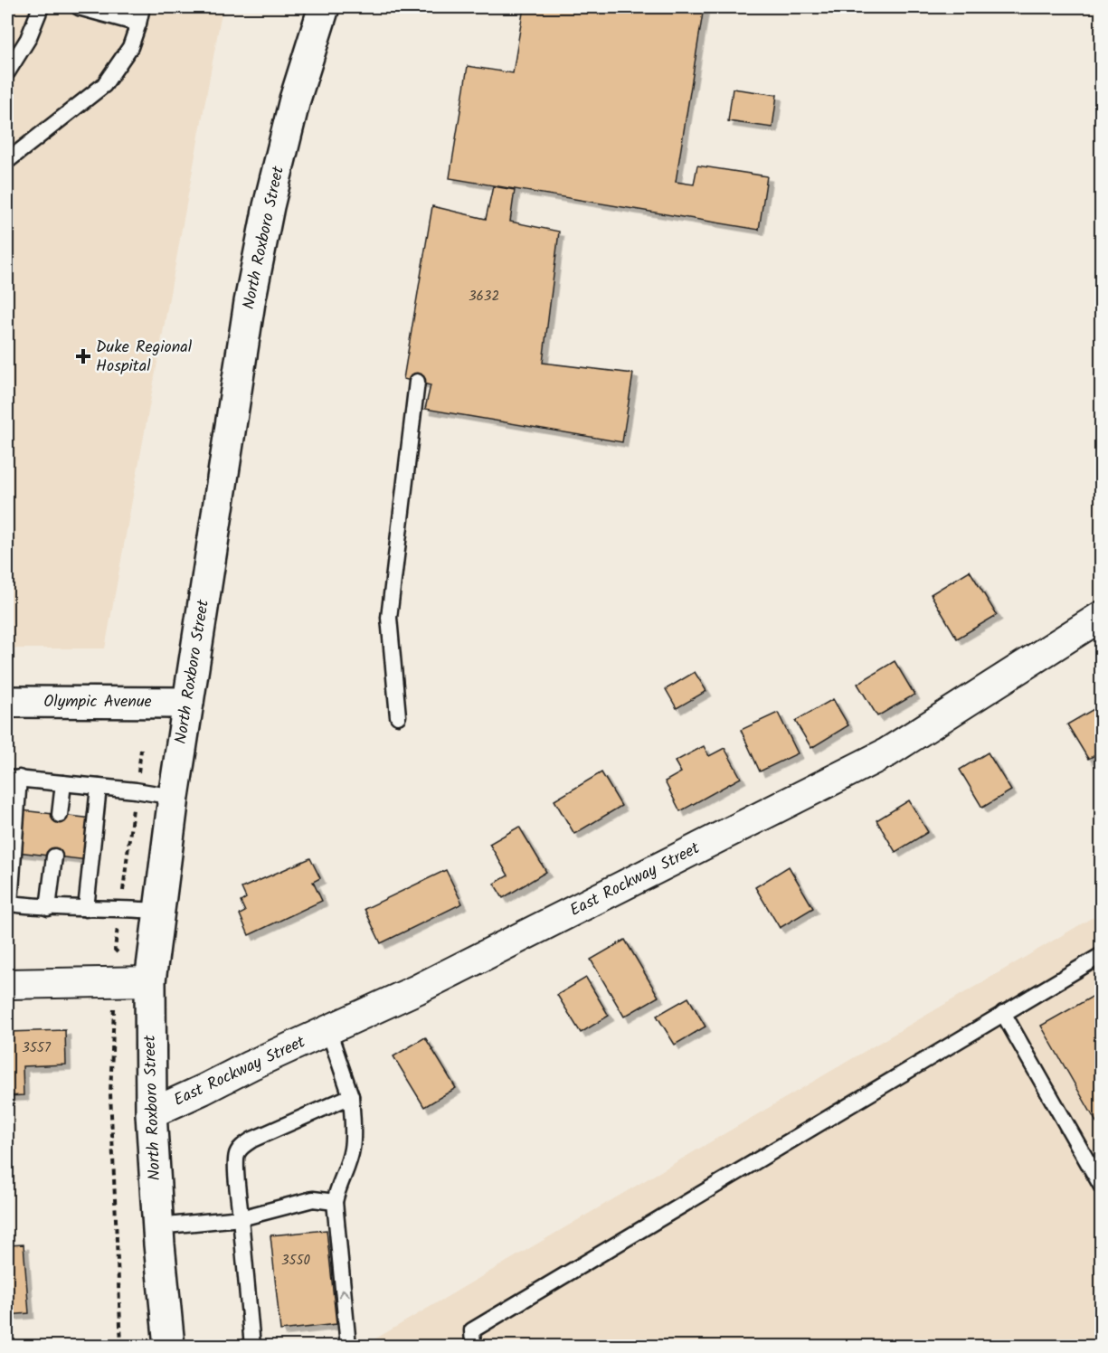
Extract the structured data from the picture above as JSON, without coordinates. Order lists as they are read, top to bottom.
{
  "streets": {
    "main road": ["North Roxboro Street", "Olympic Avenue"],
    "street": ["East Rockway Street"]
  },
  "crossings": [
    ["North Roxboro Street", "Olympic Avenue"],
    ["North Roxboro Street", "East Rockway Street"]
  ],
  "places": {
    "health": ["Duke Regional Hospital"]
  },
  "house_numbers": ["3632", "3557", "3550"]
}
